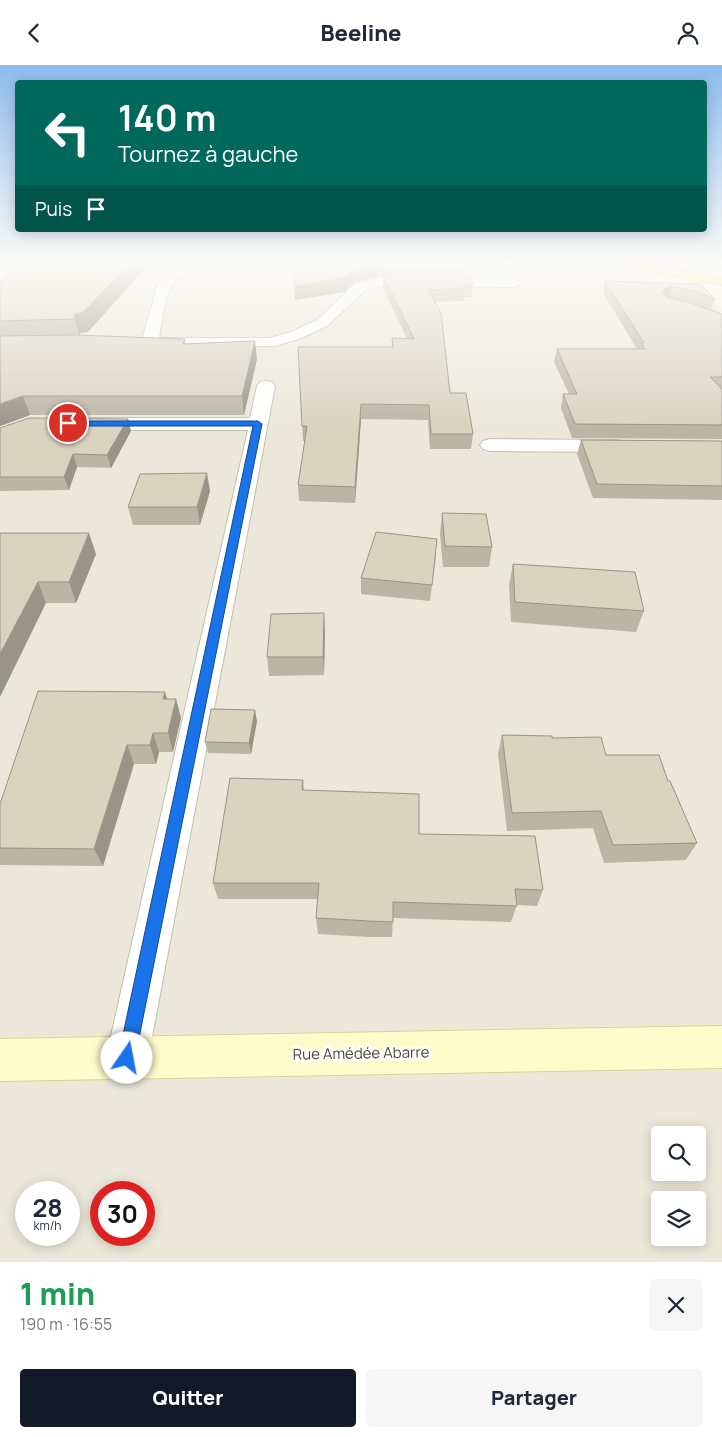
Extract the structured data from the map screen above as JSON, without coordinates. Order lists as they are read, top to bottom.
{
  "streets": {
    "street": ["Rue Amédée Abarre"]
  },
  "page": {
    "header": "Beeline",
    "turn": ["140 m", "Tournez à gauche"],
    "then": "Puis",
    "speed": "28 km/h",
    "limit": "30",
    "heading": ["1 min", "190 m · 16:55"],
    "buttons": ["Quitter", "Partager"]
  }
}
